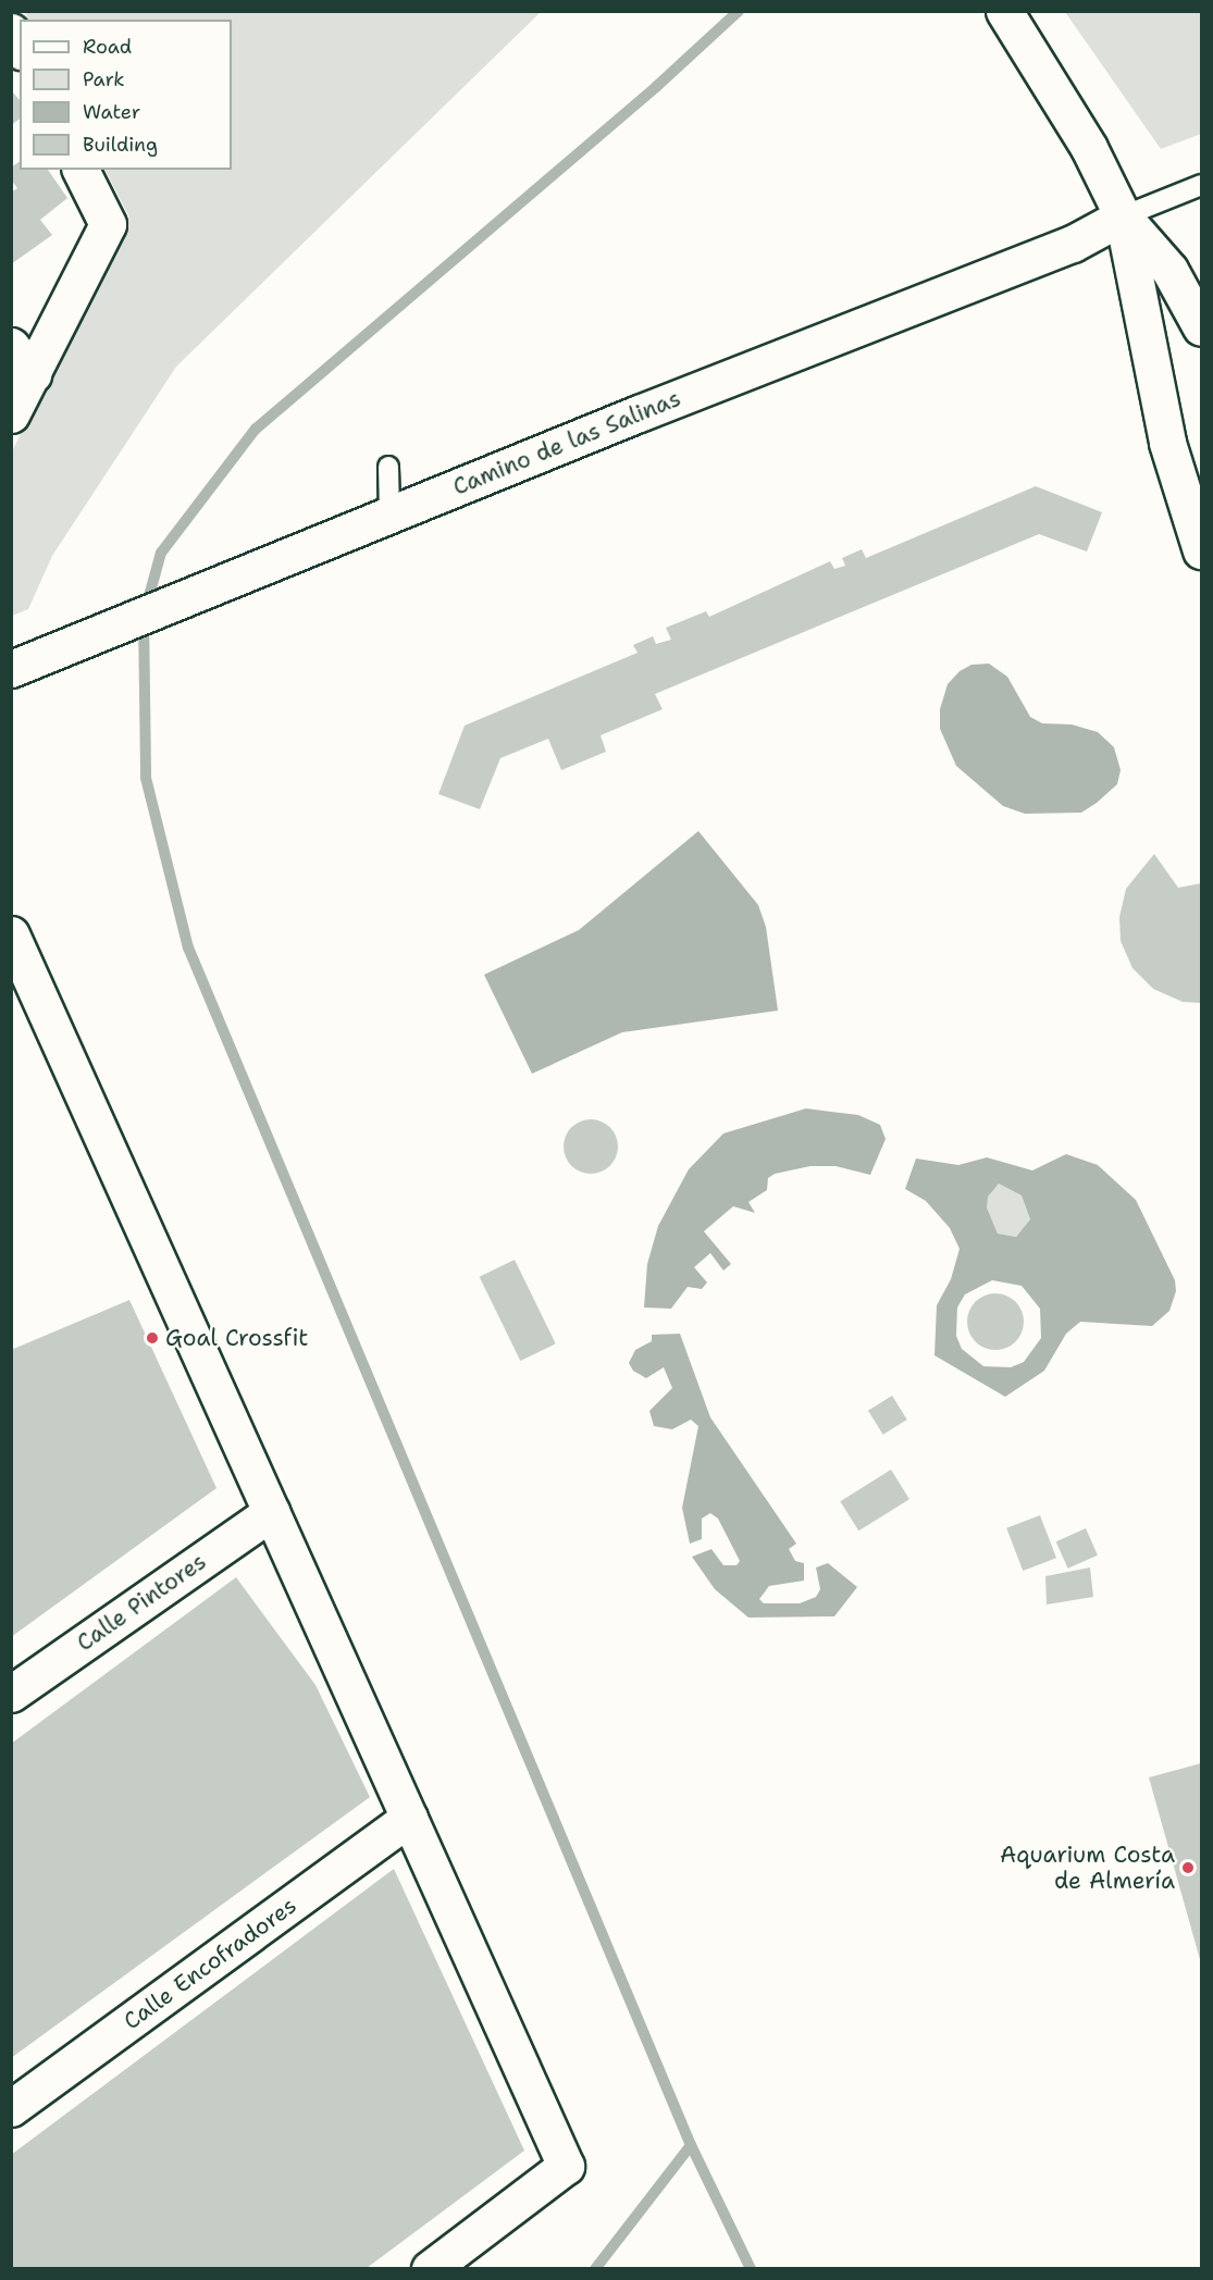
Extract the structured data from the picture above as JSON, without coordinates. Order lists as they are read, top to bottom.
{
  "streets": {
    "street": ["Camino de las Salinas", "Calle Pintores", "Calle Encofradores"]
  },
  "places": ["Goal Crossfit", "Aquarium Costa de Almería"],
  "legend": [
    "Road",
    "Park",
    "Water",
    "Building"
  ]
}
